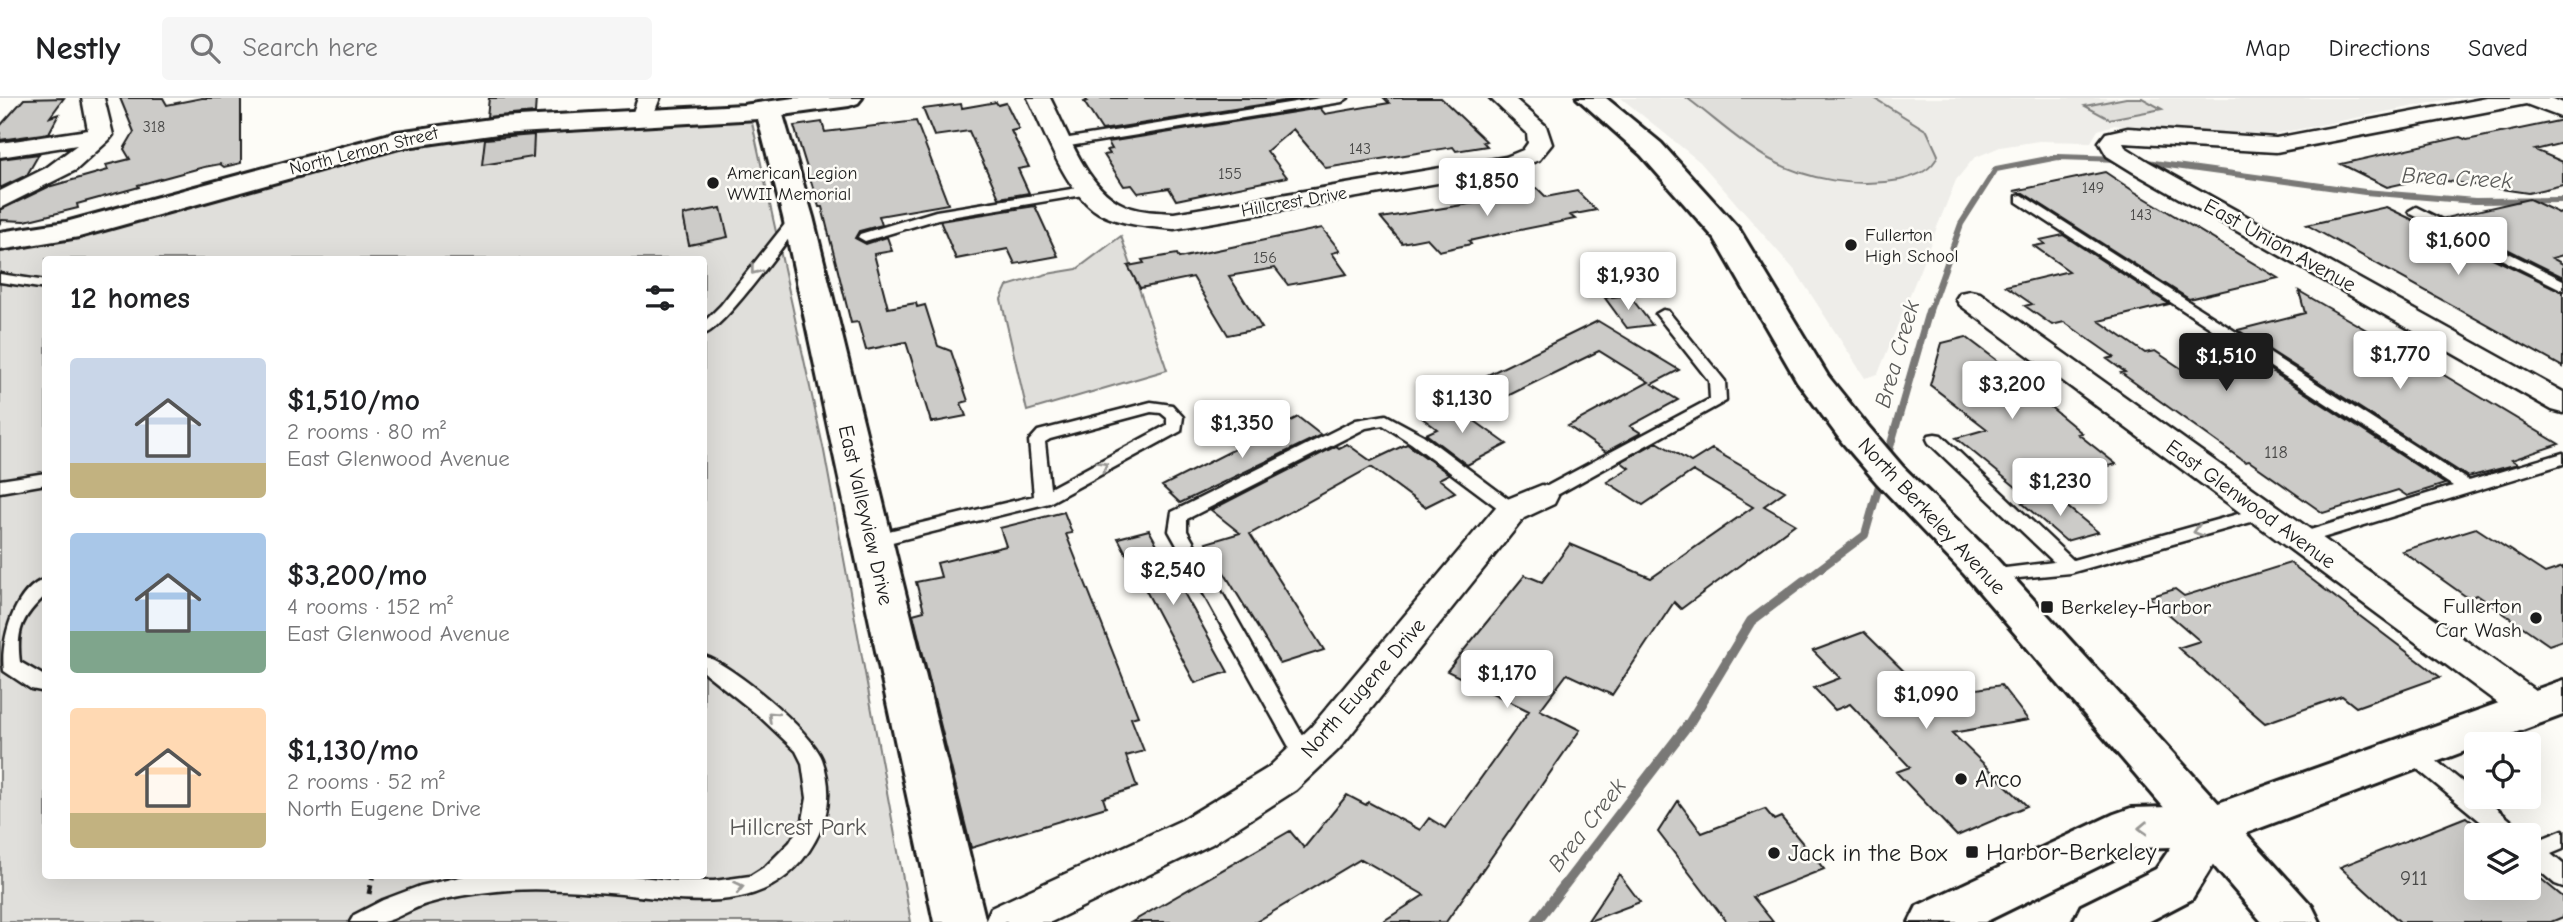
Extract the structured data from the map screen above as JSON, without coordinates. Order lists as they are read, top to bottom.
{
  "streets": {
    "street": [
      "North Lemon Street",
      "Hillcrest Drive",
      "East Union Avenue",
      "East Glenwood Avenue",
      "East Valleyview Drive",
      "North Berkeley Avenue",
      "North Eugene Drive"
    ]
  },
  "crossings": [
    ["North Lemon Street", "East Valleyview Drive"]
  ],
  "water": ["Brea Creek"],
  "parks": ["Hillcrest Park"],
  "places": {
    "other": [
      "American Legion WWII Memorial",
      "Fullerton High School",
      "Fullerton Car Wash",
      "Arco",
      "Jack in the Box"
    ],
    "transit": ["Berkeley-Harbor", "Harbor-Berkeley"]
  },
  "house_numbers": [
    "318",
    "143",
    "155",
    "149",
    "143",
    "156",
    "118",
    "911"
  ],
  "page": {
    "header": "Nestly",
    "search": "Search here",
    "nav": ["Map", "Directions", "Saved"],
    "price": [
      "$1,850",
      "$1,600",
      "$1,930",
      "$1,770",
      "$1,510",
      "$3,200",
      "$1,130",
      "$1,350",
      "$1,230",
      "$2,540",
      "$1,170",
      "$1,090"
    ],
    "heading": "12 homes",
    "list": [
      {
        "name": "$1,510/mo",
        "note": "2 rooms · 80 m² · East Glenwood Avenue"
      },
      {
        "name": "$3,200/mo",
        "note": "4 rooms · 152 m² · East Glenwood Avenue"
      },
      {
        "name": "$1,130/mo",
        "note": "2 rooms · 52 m² · North Eugene Drive"
      }
    ]
  }
}
